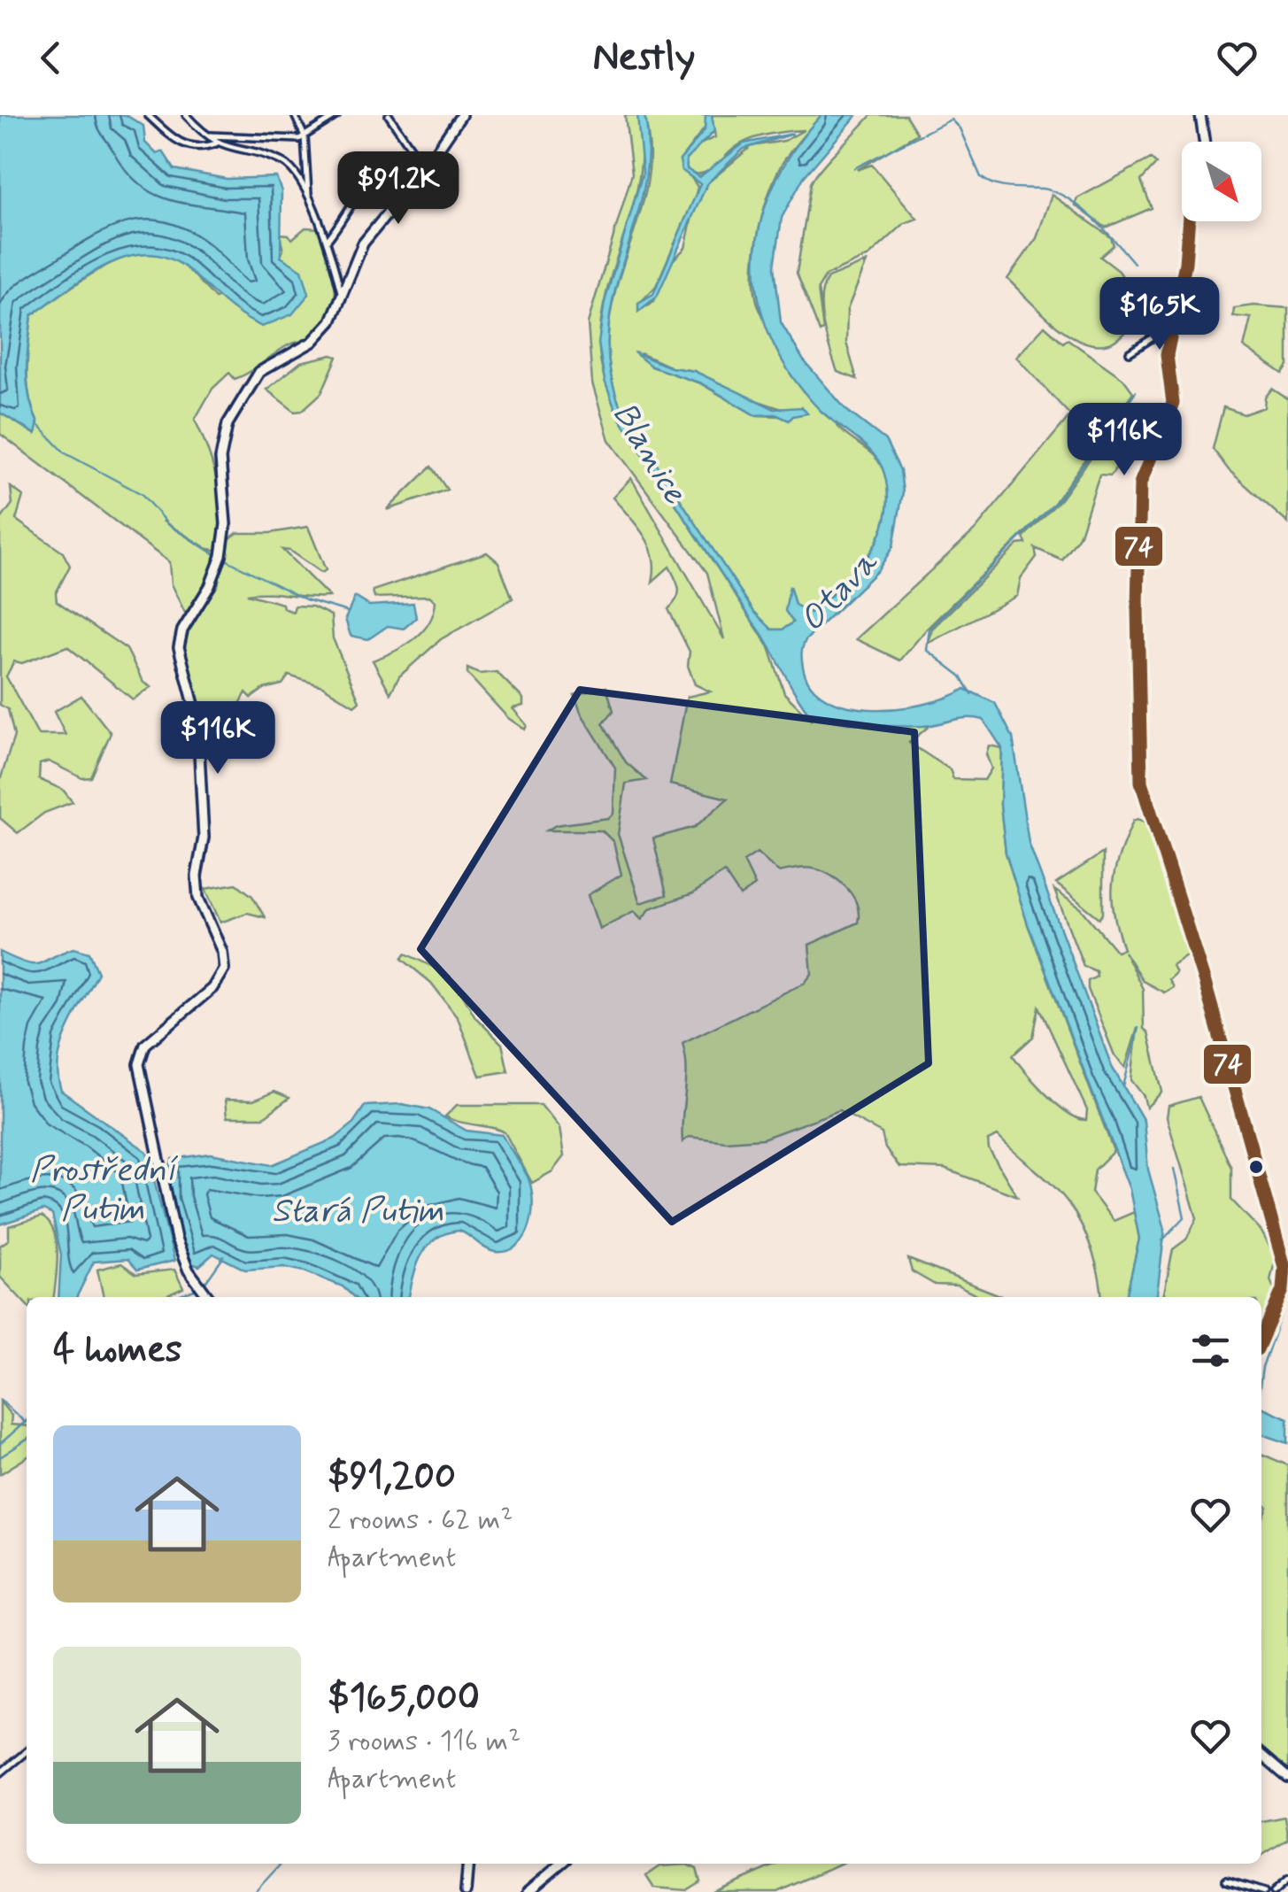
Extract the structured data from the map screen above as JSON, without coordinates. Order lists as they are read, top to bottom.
{
  "water": [
    "Blanice",
    "Otava",
    "Prostřední Putim",
    "Stará Putim"
  ],
  "lines": ["transit line 74"],
  "north": "bottom right",
  "page": {
    "header": "Nestly",
    "price": [
      "$91.2K",
      "$165K",
      "$116K",
      "$116K"
    ],
    "heading": "4 homes",
    "list": [
      {
        "name": "$91,200",
        "note": "2 rooms · 62 m² · Apartment"
      },
      {
        "name": "$165,000",
        "note": "3 rooms · 116 m² · Apartment"
      }
    ]
  }
}
